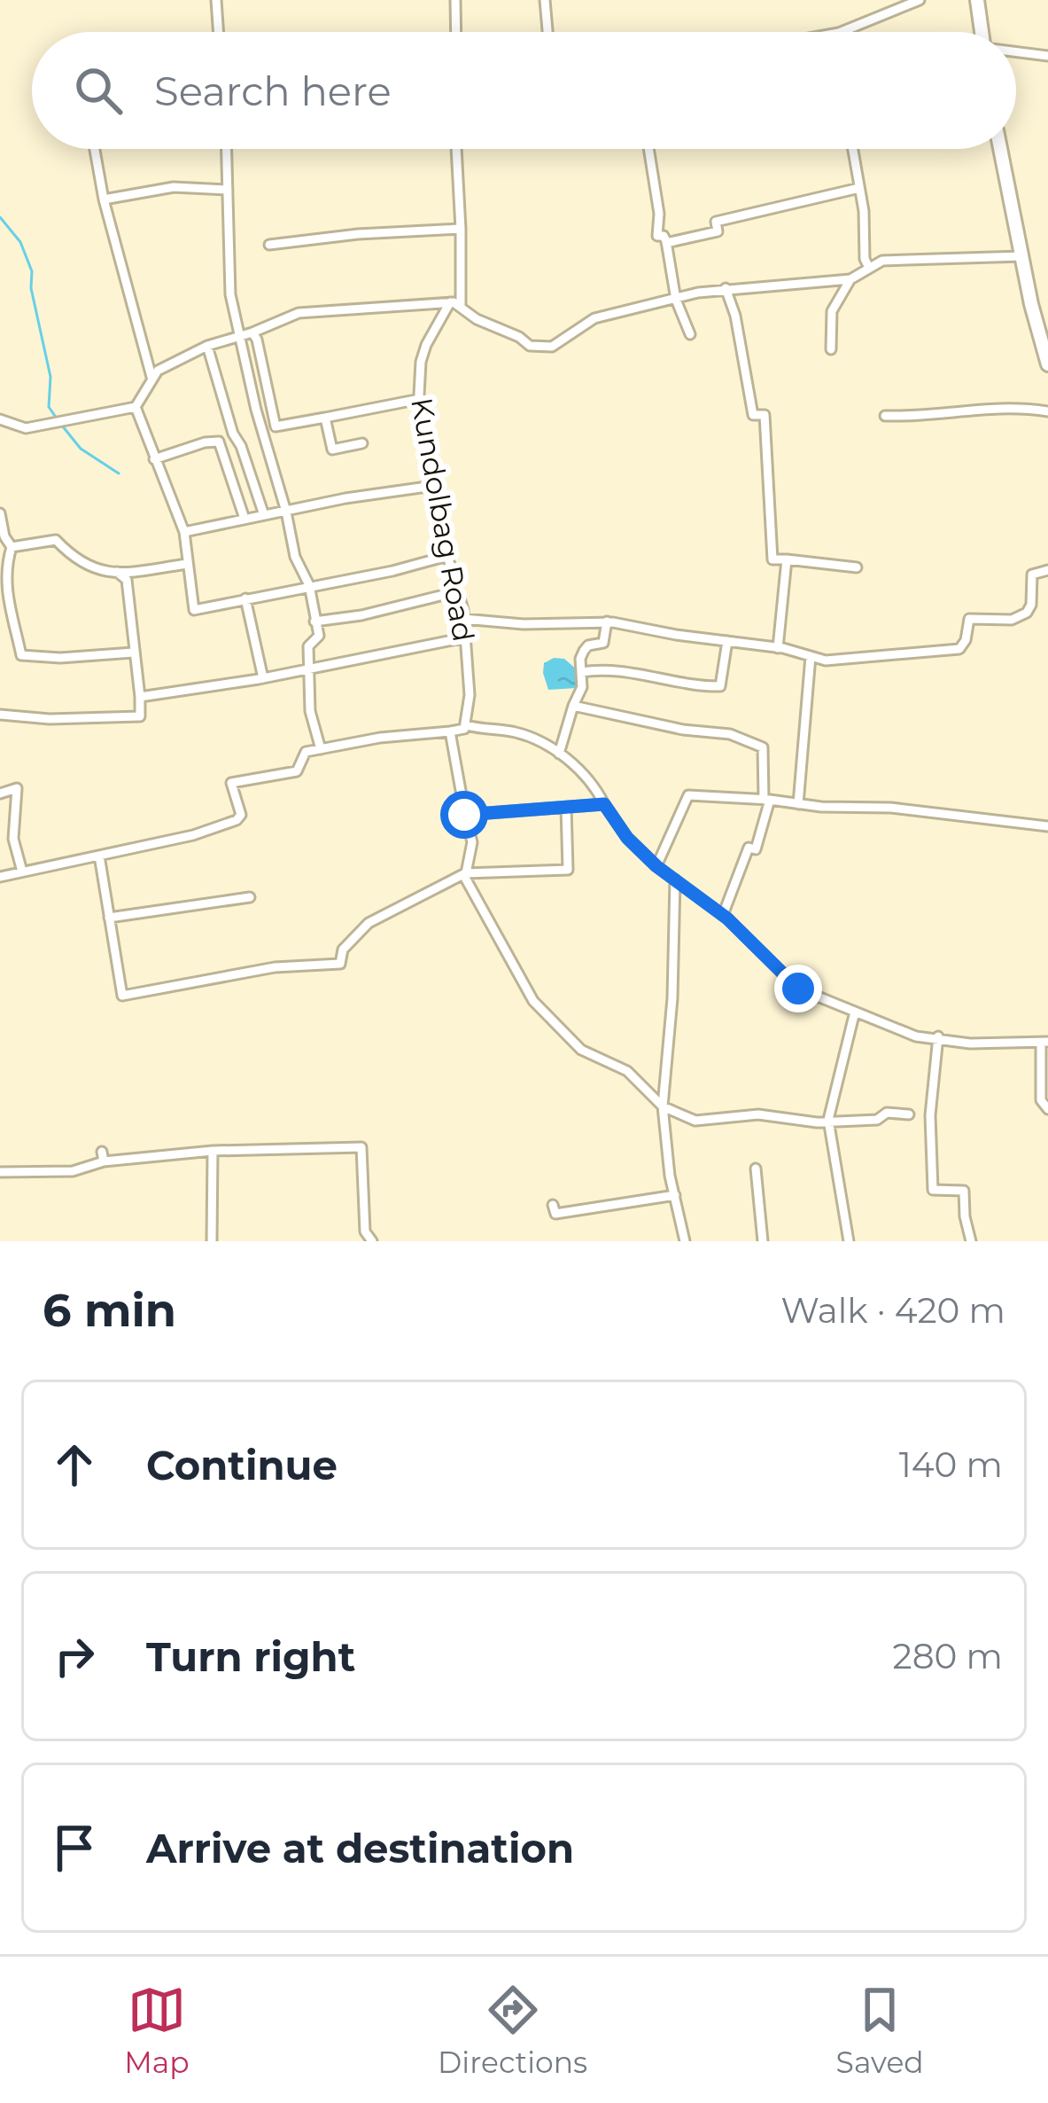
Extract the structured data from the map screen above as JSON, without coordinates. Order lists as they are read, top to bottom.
{
  "streets": {
    "street": ["Kundolbag Road"]
  },
  "page": {
    "search": "Search here",
    "heading": ["6 min", "Walk · 420 m"],
    "list": [
      ["Continue", "140 m"],
      ["Turn right", "280 m"],
      "Arrive at destination"
    ],
    "nav": ["Map", "Directions", "Saved"]
  }
}
